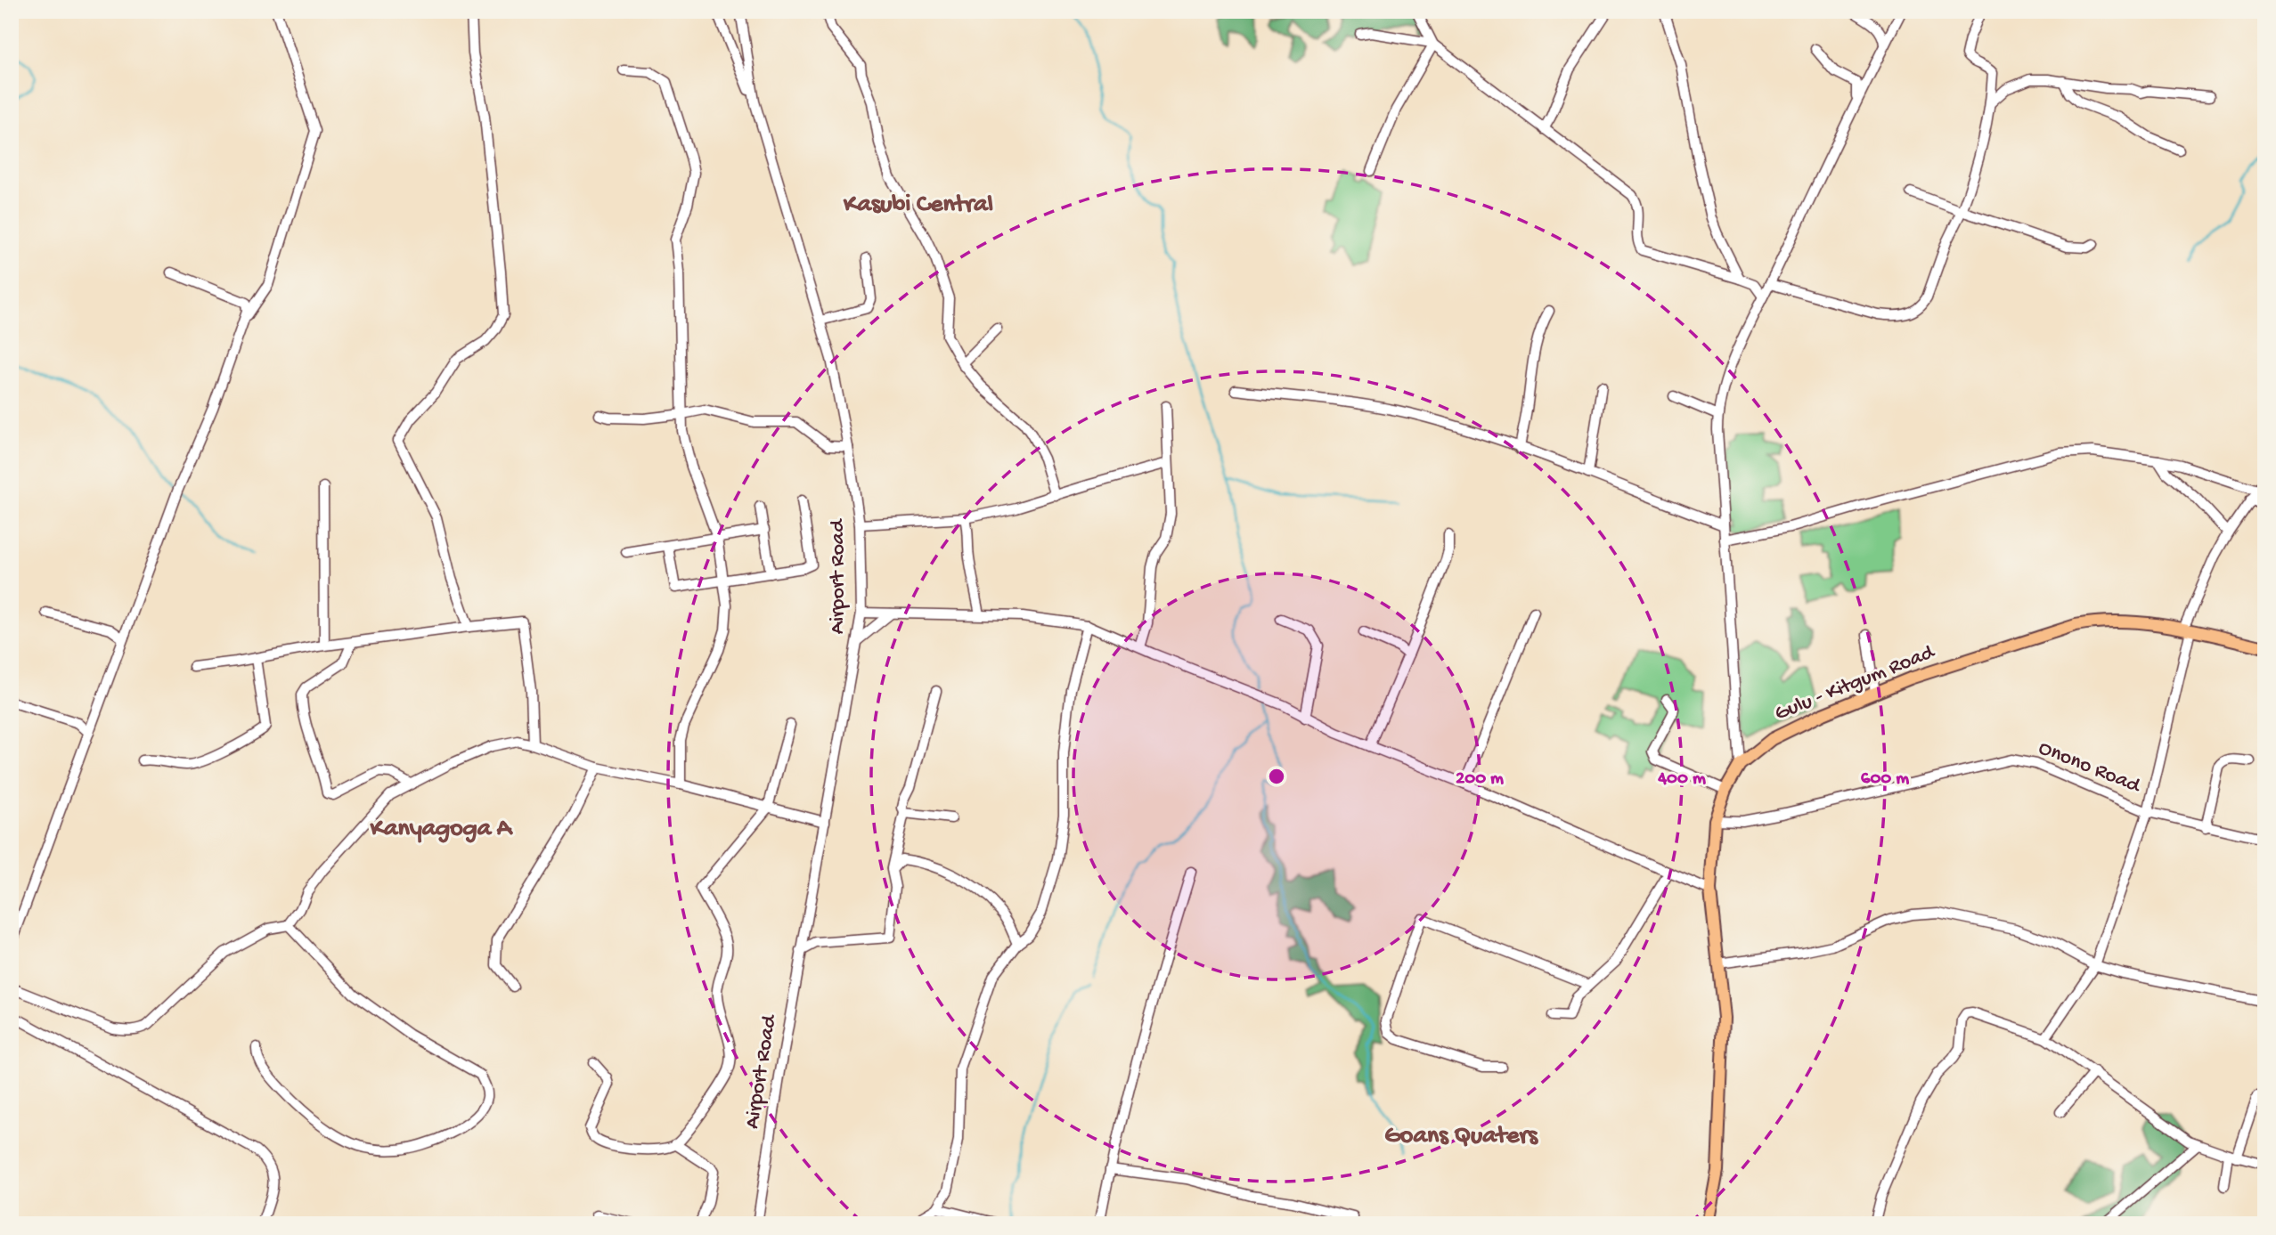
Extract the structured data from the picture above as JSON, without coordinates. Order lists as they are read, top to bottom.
{
  "streets": {
    "main road": ["Gulu - Kitgum Road"],
    "street": ["Airport Road", "Onono Road"]
  },
  "crossings": [
    ["Gulu - Kitgum Road", "Onono Road"]
  ],
  "districts": ["Kasubi Central", "Kanyagoga A", "Goans Quaters"],
  "rings": ["200 m", "400 m", "600 m"]
}
